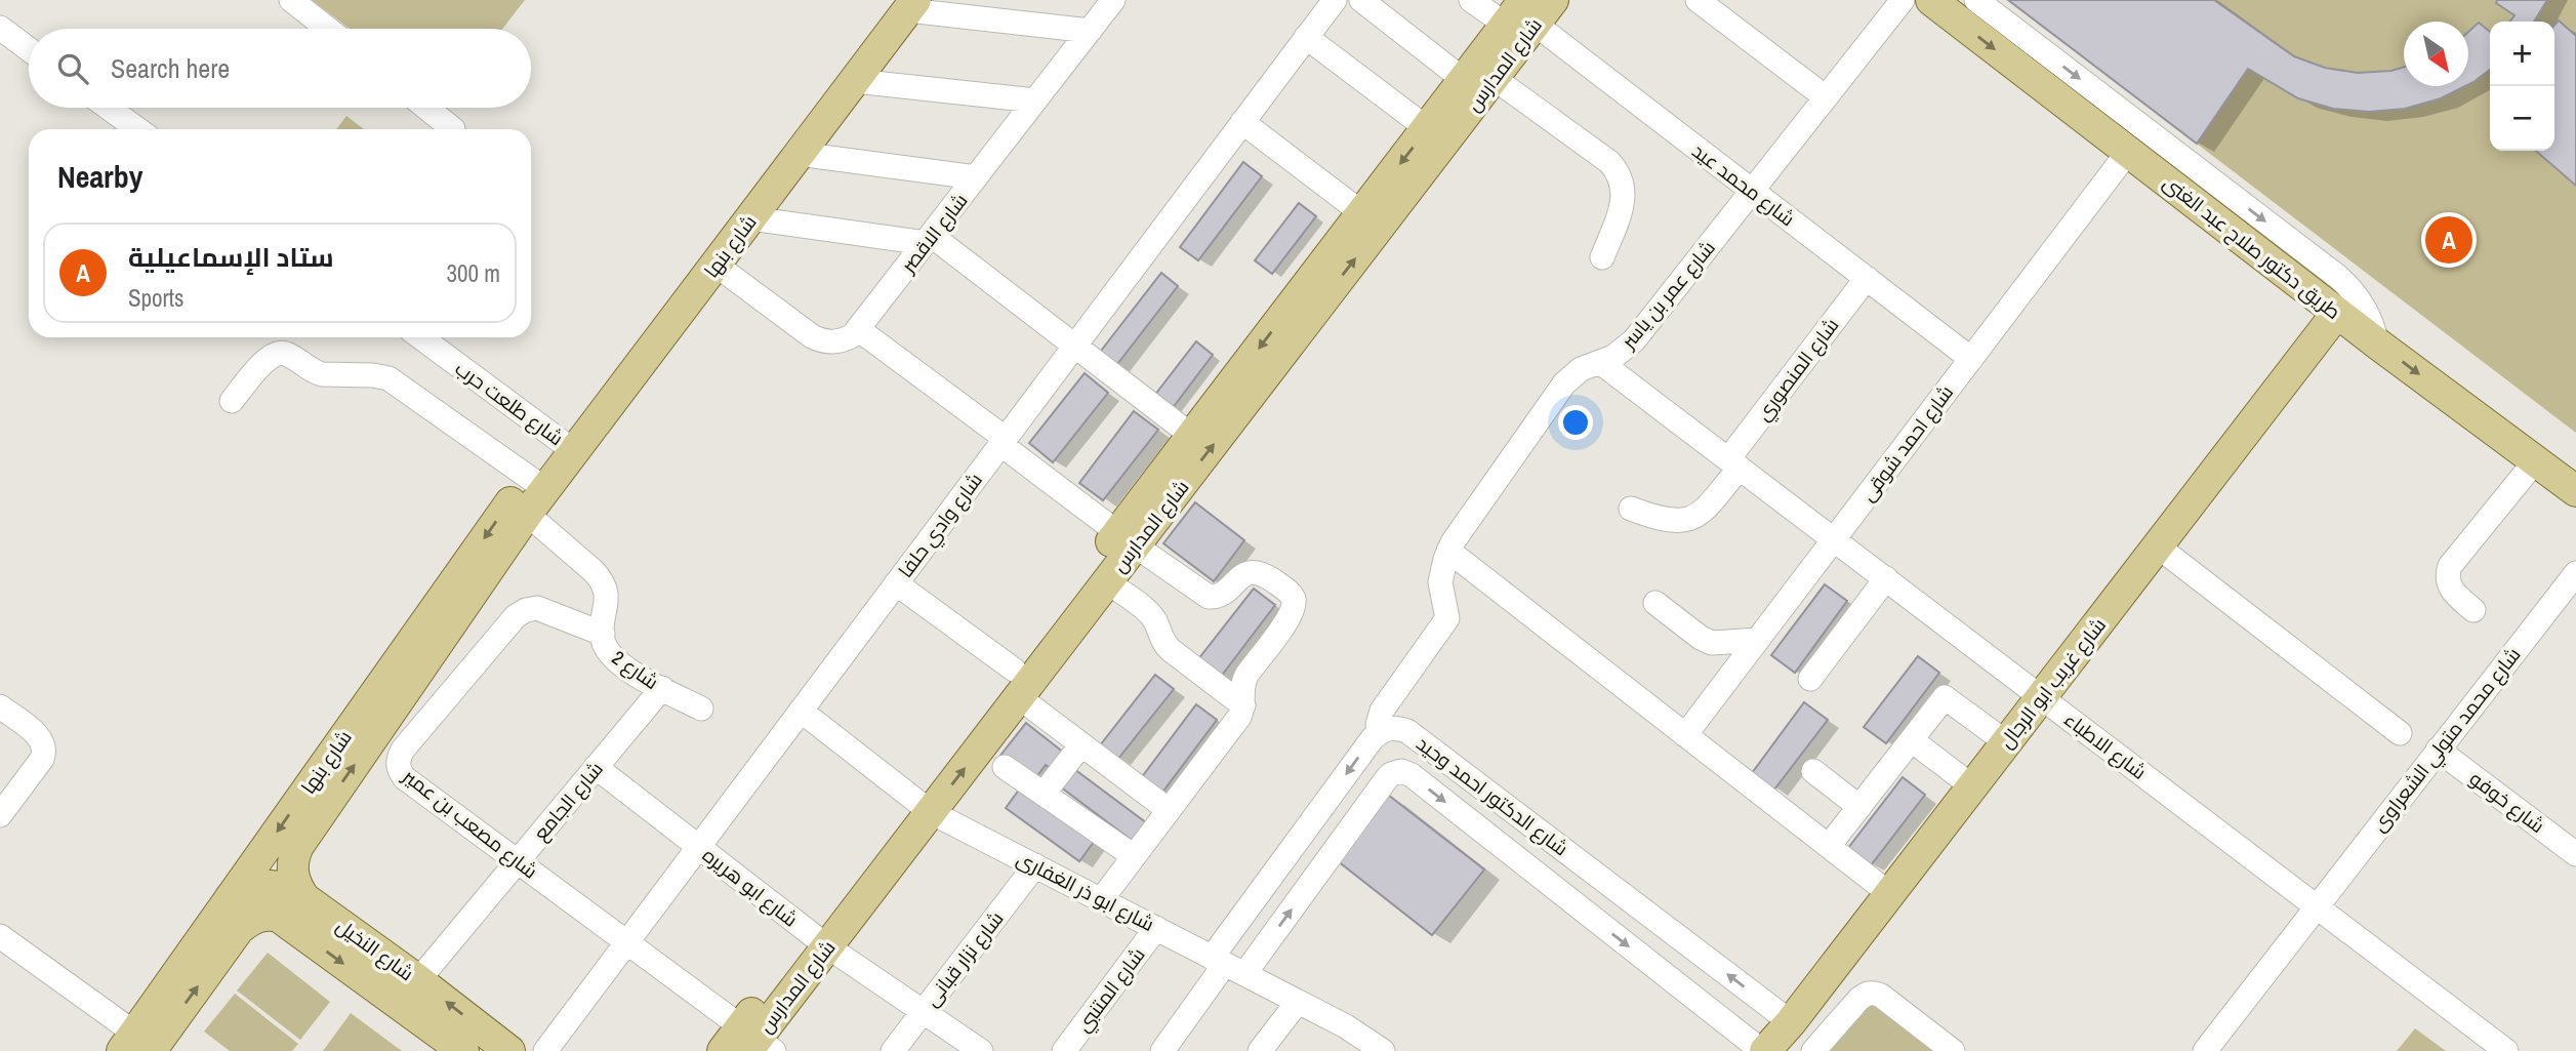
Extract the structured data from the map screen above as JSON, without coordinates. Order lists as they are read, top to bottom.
{
  "streets": {
    "main road": [
      "شارع المدارس",
      "شارع بنها",
      "طريق دكتور صلاح عبد الغنى",
      "شارع غريب ابو الرجال",
      "شارع النخيل"
    ],
    "street": [
      "شارع محمد عيد",
      "شارع الاقصر",
      "شارع عمر بن ياسر",
      "شارع المنصوري",
      "شارع طلعت حرب",
      "شارع احمد شوقى",
      "شارع وادي حلفا",
      "شارع 2",
      "شارع محمد متولي الشعراوى",
      "شارع الاطباء",
      "شارع الدكتور احمد وحيد",
      "شارع الجامع",
      "شارع خوفو",
      "شارع مصعب بن عمير",
      "شارع ابو هريره",
      "شارع ابو ذر الغفارى",
      "شارع نزار قبانى",
      "شارع المتنبي"
    ]
  },
  "crossings": [
    ["شارع المدارس", "شارع محمد عيد"],
    ["شارع المدارس", "شارع مصعب بن عمير"],
    ["شارع المدارس", "شارع ابو هريره"],
    ["شارع المدارس", "شارع ابو ذر الغفارى"],
    ["شارع محمد عيد", "شارع عمر بن ياسر"],
    ["شارع محمد عيد", "شارع المنصوري"],
    ["شارع محمد عيد", "شارع احمد شوقى"],
    ["شارع بنها", "شارع طلعت حرب"],
    ["شارع بنها", "شارع 2"],
    ["شارع بنها", "شارع النخيل"],
    ["طريق دكتور صلاح عبد الغنى", "شارع احمد شوقى"],
    ["طريق دكتور صلاح عبد الغنى", "شارع غريب ابو الرجال"],
    ["شارع عمر بن ياسر", "شارع الاطباء"],
    ["شارع عمر بن ياسر", "شارع الدكتور احمد وحيد"],
    ["شارع المنصوري", "شارع الاطباء"],
    ["شارع احمد شوقى", "شارع الاطباء"],
    ["شارع وادي حلفا", "شارع مصعب بن عمير"],
    ["شارع وادي حلفا", "شارع ابو هريره"],
    ["شارع وادي حلفا", "شارع ابو ذر الغفارى"],
    ["شارع 2", "شارع الجامع"],
    ["شارع 2", "شارع مصعب بن عمير"],
    ["شارع غريب ابو الرجال", "شارع الاطباء"],
    ["شارع غريب ابو الرجال", "شارع الدكتور احمد وحيد"],
    ["شارع محمد متولي الشعراوى", "شارع الاطباء"],
    ["شارع محمد متولي الشعراوى", "شارع خوفو"],
    ["شارع الدكتور احمد وحيد", "شارع ابو ذر الغفارى"],
    ["شارع الجامع", "شارع مصعب بن عمير"],
    ["شارع الجامع", "شارع ابو هريره"],
    ["شارع الجامع", "شارع النخيل"],
    ["شارع ابو هريره", "شارع نزار قبانى"],
    ["شارع ابو ذر الغفارى", "شارع نزار قبانى"],
    ["شارع ابو ذر الغفارى", "شارع المتنبي"]
  ],
  "one_way": ["طريق دكتور صلاح عبد الغنى"],
  "north": "bottom right",
  "page": {
    "map_buttons": ["+", "−"],
    "search": "Search here",
    "heading": "Nearby",
    "pins": "A",
    "list": [
      {
        "mark": "A",
        "name": "ستاد الإسماعيلية",
        "note": "Sports",
        "value": "300 m"
      }
    ]
  }
}
